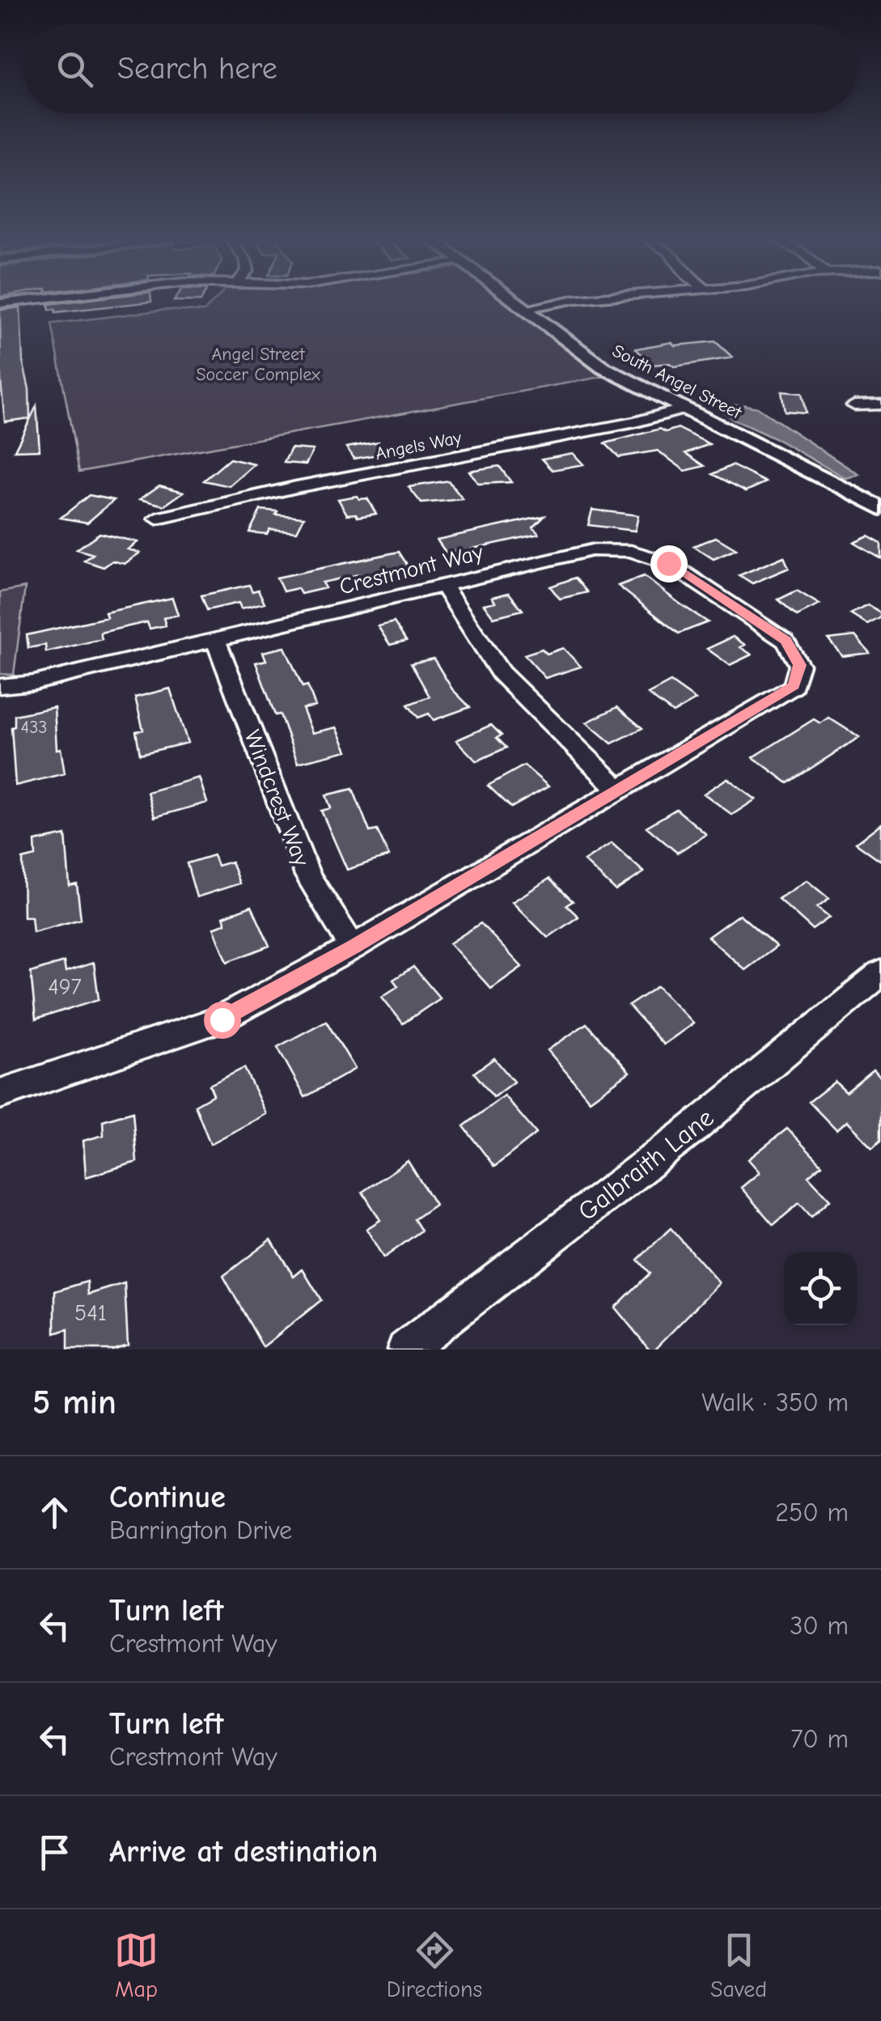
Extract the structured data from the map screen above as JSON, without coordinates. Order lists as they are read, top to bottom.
{
  "streets": {
    "street": [
      "South Angel Street",
      "Angels Way",
      "Crestmont Way",
      "Windcrest Way",
      "Galbraith Lane"
    ]
  },
  "crossings": [
    ["South Angel Street", "Angels Way"],
    ["Crestmont Way", "Windcrest Way"]
  ],
  "parks": ["Angel Street Soccer Complex"],
  "house_numbers": ["433", "497", "541"],
  "page": {
    "search": "Search here",
    "heading": ["5 min", "Walk · 350 m"],
    "list": [
      ["Continue", "Barrington Drive", "250 m"],
      ["Turn left", "Crestmont Way", "30 m"],
      ["Turn left", "Crestmont Way", "70 m"],
      "Arrive at destination"
    ],
    "nav": ["Map", "Directions", "Saved"]
  }
}
